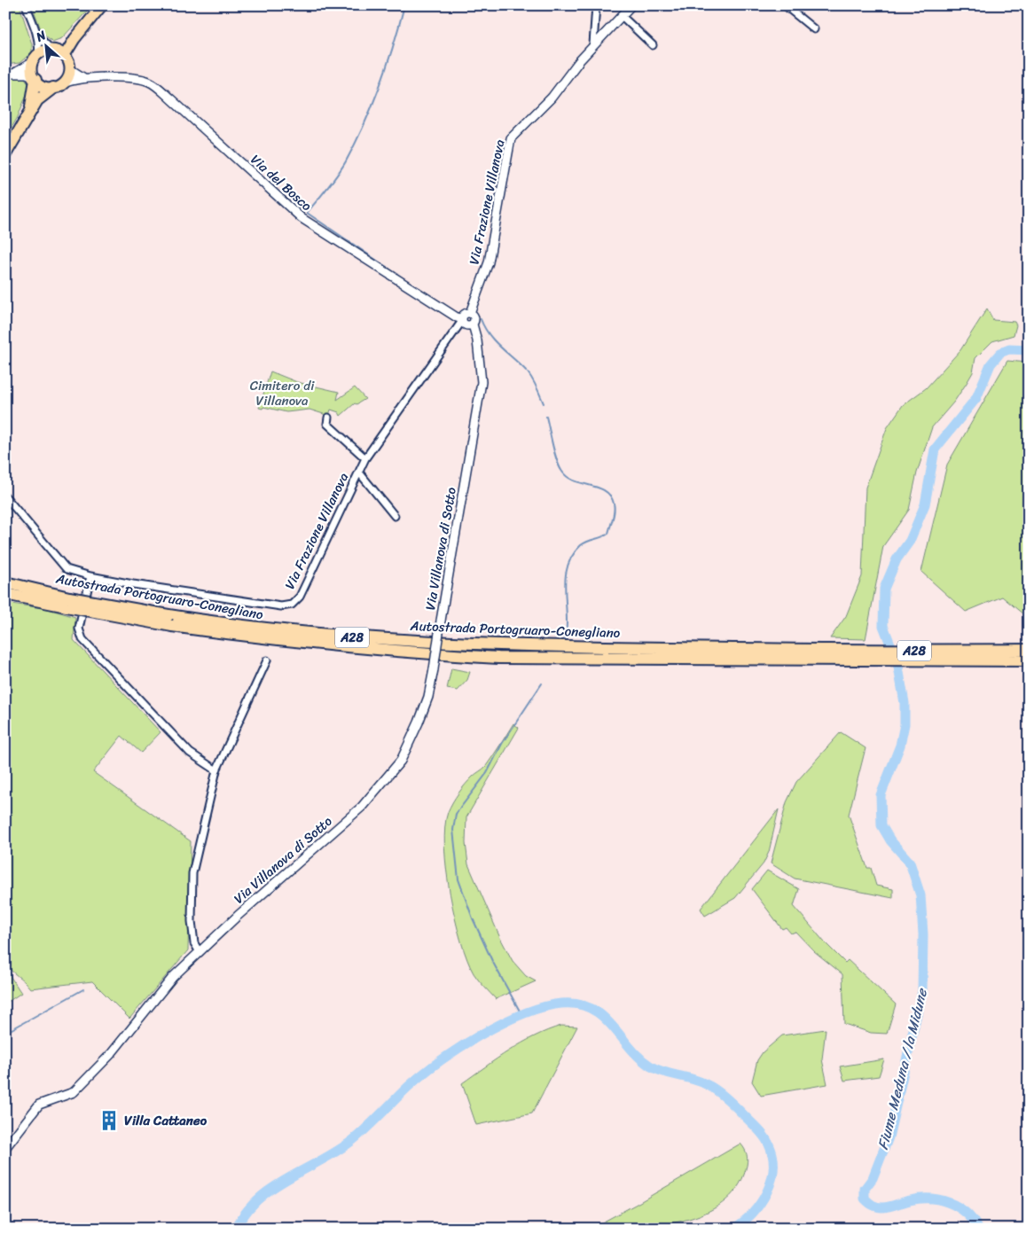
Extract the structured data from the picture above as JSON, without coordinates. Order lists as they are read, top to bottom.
{
  "streets": {
    "highway": ["Autostrada Portogruaro-Conegliano", "A28"],
    "street": ["Via del Bosco", "Via Frazione Villanova", "Via Villanova di Sotto"]
  },
  "crossings": [
    ["Via del Bosco", "Via Frazione Villanova"],
    ["Via del Bosco", "Via Villanova di Sotto"],
    ["Via Frazione Villanova", "Via Villanova di Sotto"]
  ],
  "water": ["Fiume Meduna / la Midune"],
  "parks": ["Cimitero di Villanova"],
  "places": {
    "building": ["Villa Cattaneo"]
  },
  "north": "top left"
}
